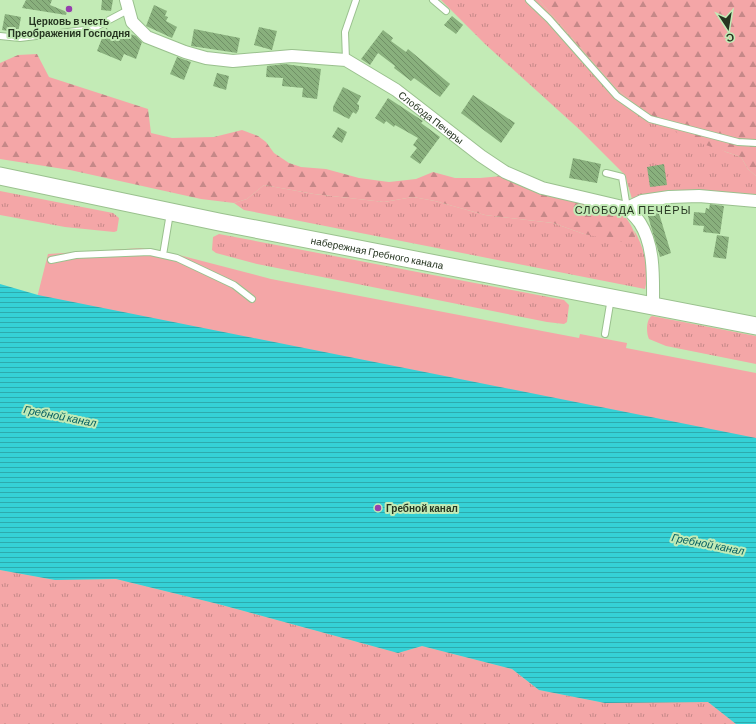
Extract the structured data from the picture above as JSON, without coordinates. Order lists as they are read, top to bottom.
{
  "streets": {
    "street": ["Слобода Печеры", "набережная Гребного канала"]
  },
  "districts": ["СЛОБОДА ПЕЧЁРЫ"],
  "water": ["Гребной канал"],
  "places": ["Церковь в честь Преображения Господня", "Гребной канал"],
  "north": "bottom"
}
